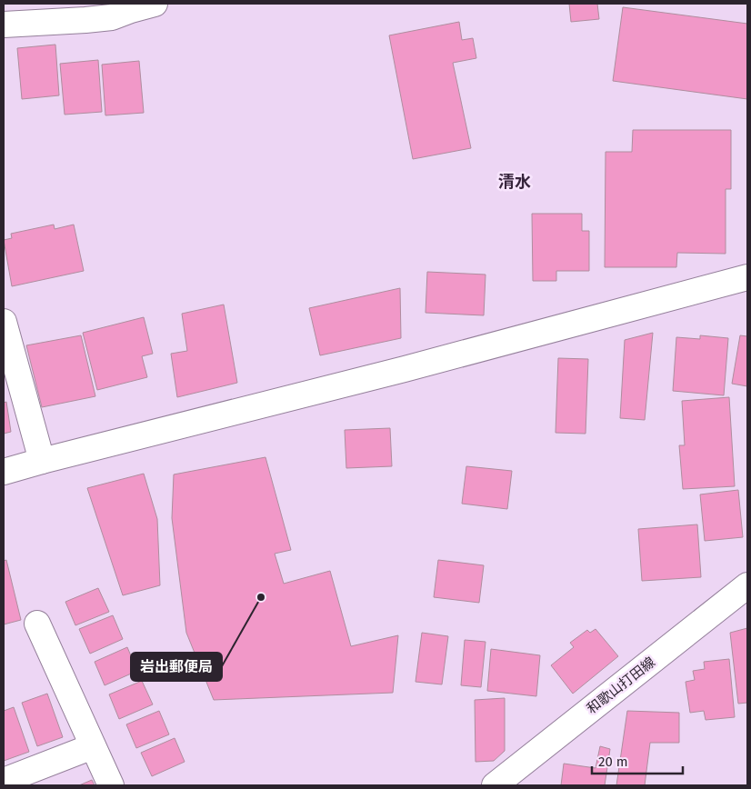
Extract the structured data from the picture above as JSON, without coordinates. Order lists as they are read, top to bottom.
{
  "streets": {
    "street": ["和歌山打田線"]
  },
  "districts": ["清水"],
  "places": ["岩出郵便局"],
  "scale_bar": "20 m"
}
